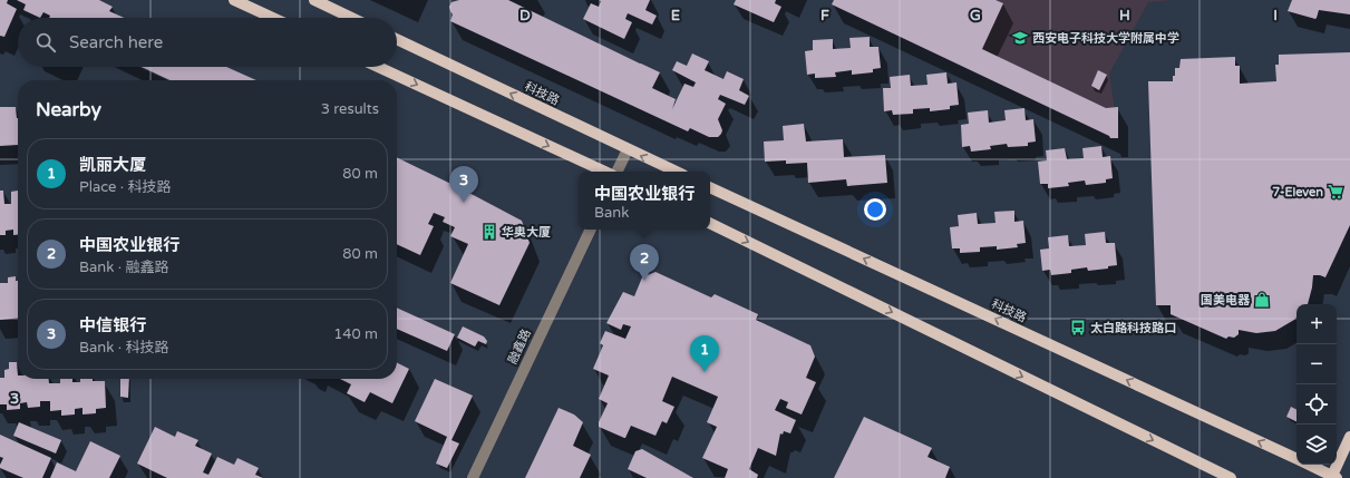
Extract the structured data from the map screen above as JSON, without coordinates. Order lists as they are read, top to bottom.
{
  "streets": {
    "main road": ["科技路"],
    "street": ["融鑫路"]
  },
  "places": {
    "school or university": ["西安电子科技大学附属中学"],
    "supermarket": ["7-Eleven"],
    "building": ["华奥大厦"],
    "shop": ["国美电器"],
    "bus stop": ["太白路科技路口"]
  },
  "page": {
    "search": "Search here",
    "heading": ["Nearby", "3 results"],
    "list": [
      {
        "mark": "1",
        "name": "凯丽大厦",
        "note": "Place · 科技路",
        "value": "80 m"
      },
      {
        "mark": "2",
        "name": "中国农业银行",
        "note": "Bank · 融鑫路",
        "value": "80 m"
      },
      {
        "mark": "3",
        "name": "中信银行",
        "note": "Bank · 科技路",
        "value": "140 m"
      }
    ],
    "pins": ["3", "2", "1"],
    "popup": ["中国农业银行", "Bank"],
    "map_buttons": ["+", "−"]
  },
  "grid": {
    "columns": [
      "D",
      "E",
      "F",
      "G",
      "H",
      "I"
    ],
    "rows": ["3"]
  }
}
